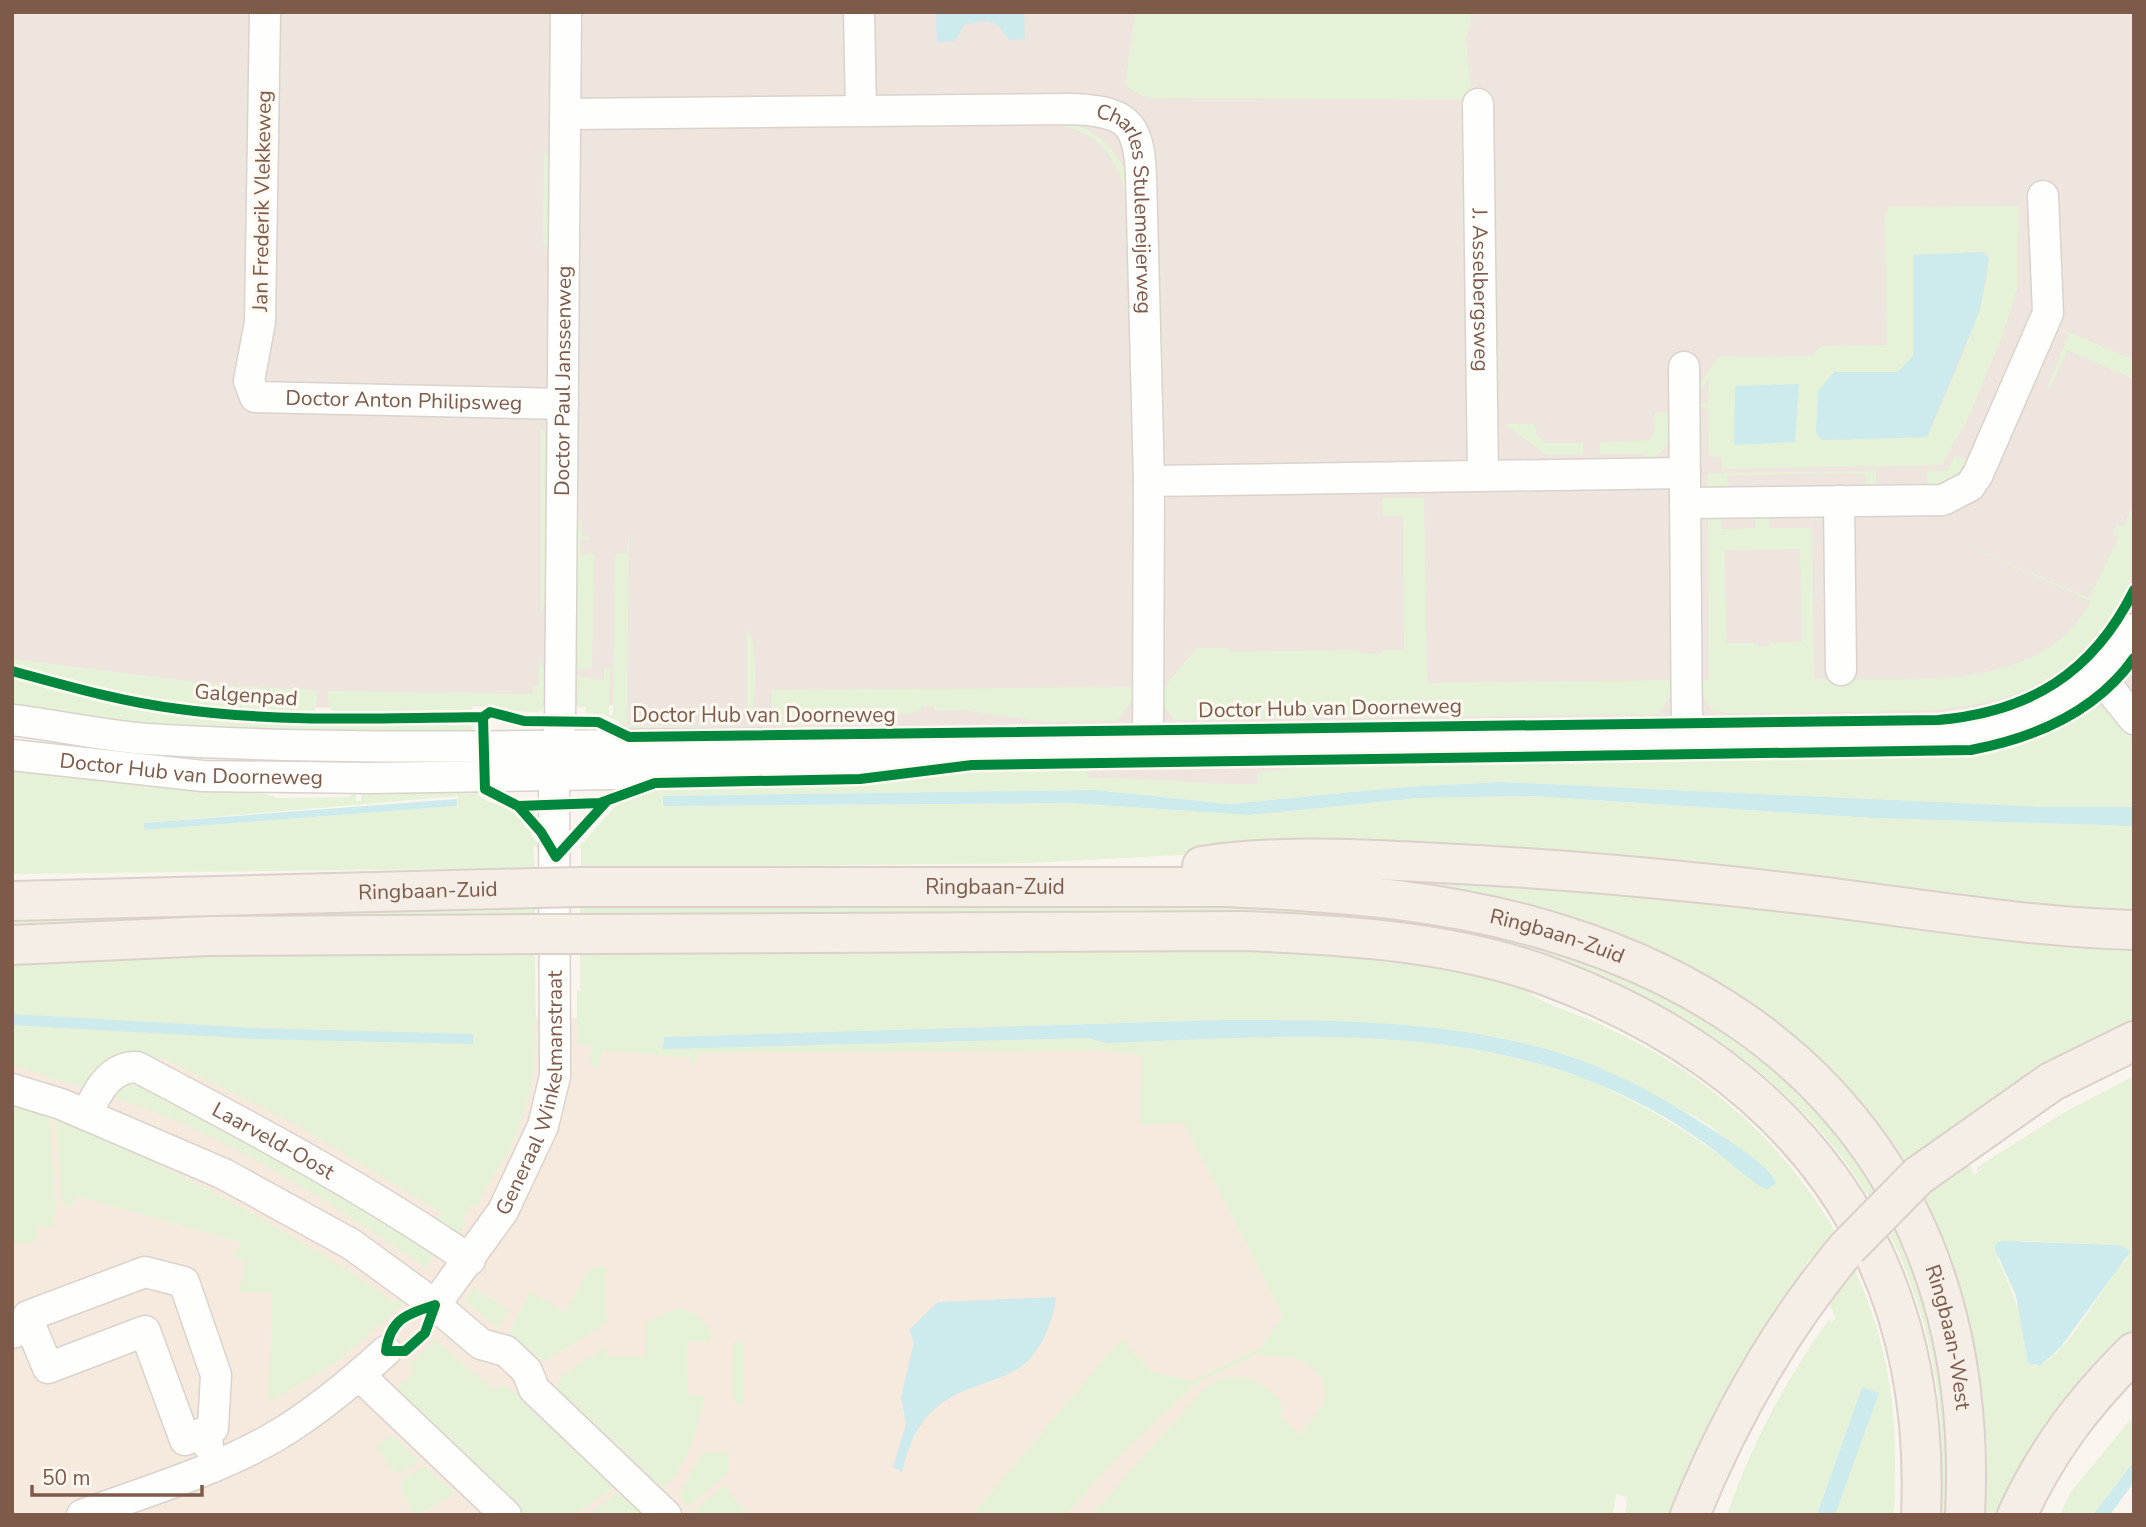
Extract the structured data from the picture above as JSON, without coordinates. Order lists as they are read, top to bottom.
{
  "streets": {
    "main road": ["Ringbaan-Zuid", "Ringbaan-West"],
    "street": [
      "Jan Frederik Vlekkeweg",
      "Charles Stulemeijerweg",
      "J. Asselbergsweg",
      "Doctor Paul Janssenweg",
      "Doctor Anton Philipsweg",
      "Doctor Hub van Doorneweg",
      "Generaal Winkelmanstraat",
      "Laarveld-Oost"
    ],
    "cycle path": ["Galgenpad"]
  },
  "crossings": [
    ["Jan Frederik Vlekkeweg", "Doctor Anton Philipsweg"],
    ["Charles Stulemeijerweg", "Doctor Paul Janssenweg"],
    ["Charles Stulemeijerweg", "Doctor Hub van Doorneweg"],
    ["Doctor Paul Janssenweg", "Doctor Anton Philipsweg"],
    ["Doctor Paul Janssenweg", "Doctor Hub van Doorneweg"],
    ["Doctor Paul Janssenweg", "Generaal Winkelmanstraat"],
    ["Doctor Hub van Doorneweg", "Generaal Winkelmanstraat"],
    ["Ringbaan-Zuid", "Ringbaan-West"],
    ["Generaal Winkelmanstraat", "Laarveld-Oost"]
  ],
  "scale_bar": "50 m"
}
